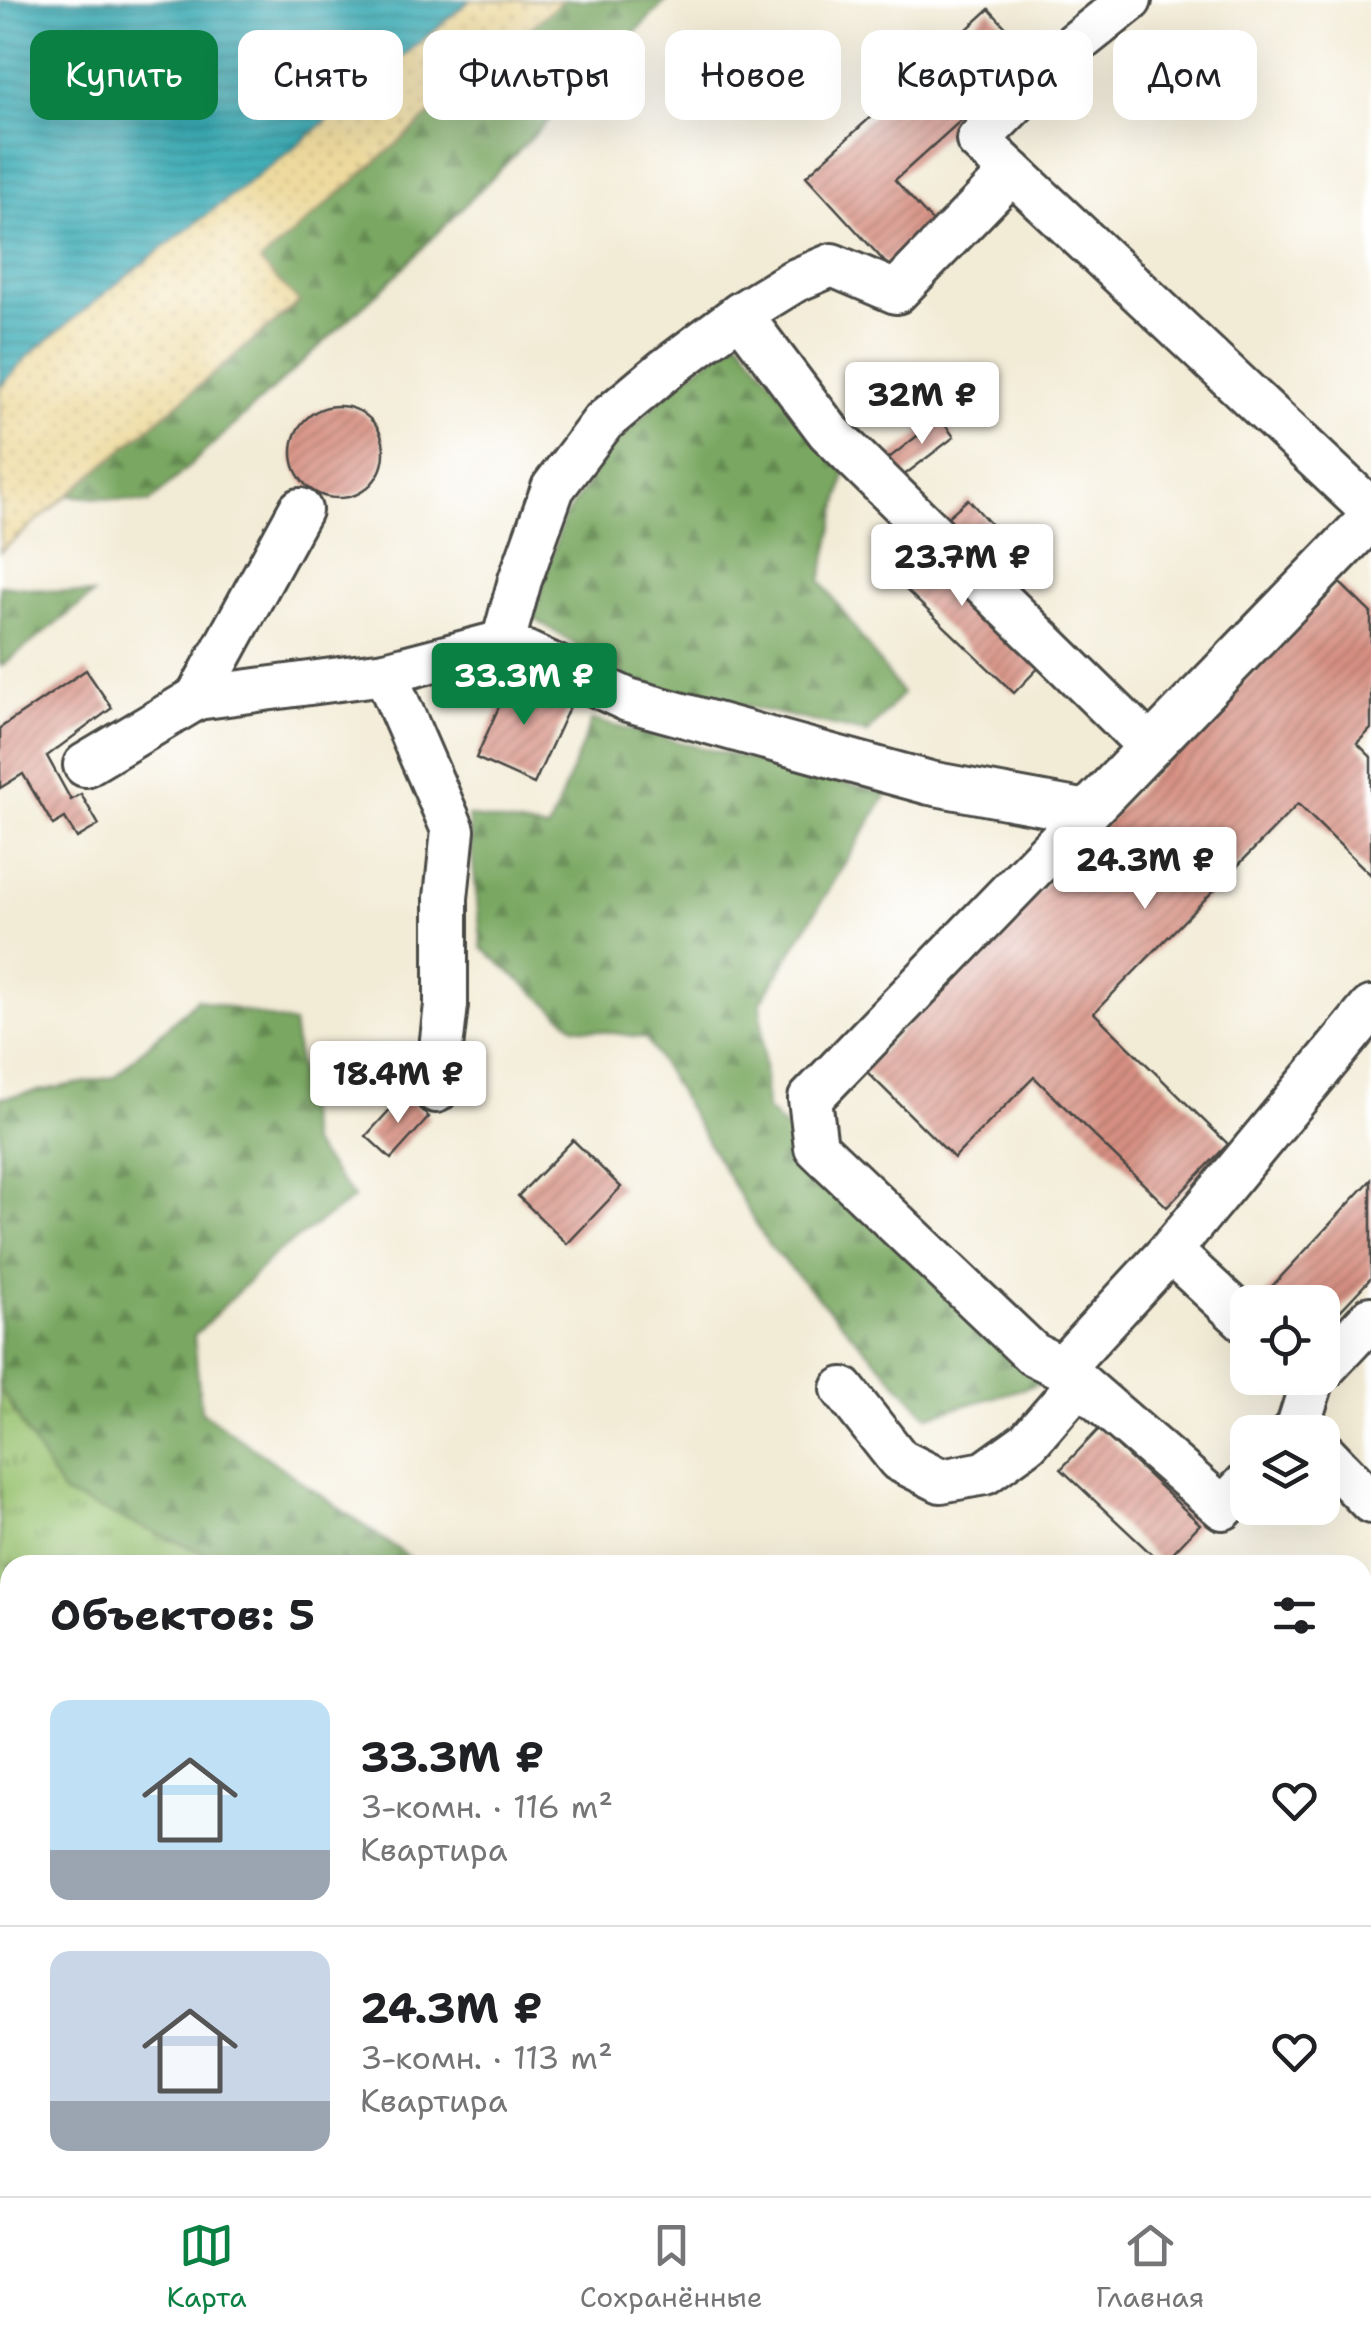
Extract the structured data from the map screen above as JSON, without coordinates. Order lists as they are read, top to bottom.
{
  "page": {
    "chip": [
      "Купить",
      "Снять",
      "Фильтры",
      "Новое",
      "Квартира",
      "Дом"
    ],
    "price": [
      "32M ₽",
      "23.7M ₽",
      "33.3M ₽",
      "24.3M ₽",
      "18.4M ₽"
    ],
    "heading": "Объектов: 5",
    "list": [
      {
        "name": "33.3M ₽",
        "note": "3-комн. · 116 m² · Квартира"
      },
      {
        "name": "24.3M ₽",
        "note": "3-комн. · 113 m² · Квартира"
      }
    ],
    "tabs": ["Карта", "Сохранённые", "Главная"]
  }
}
